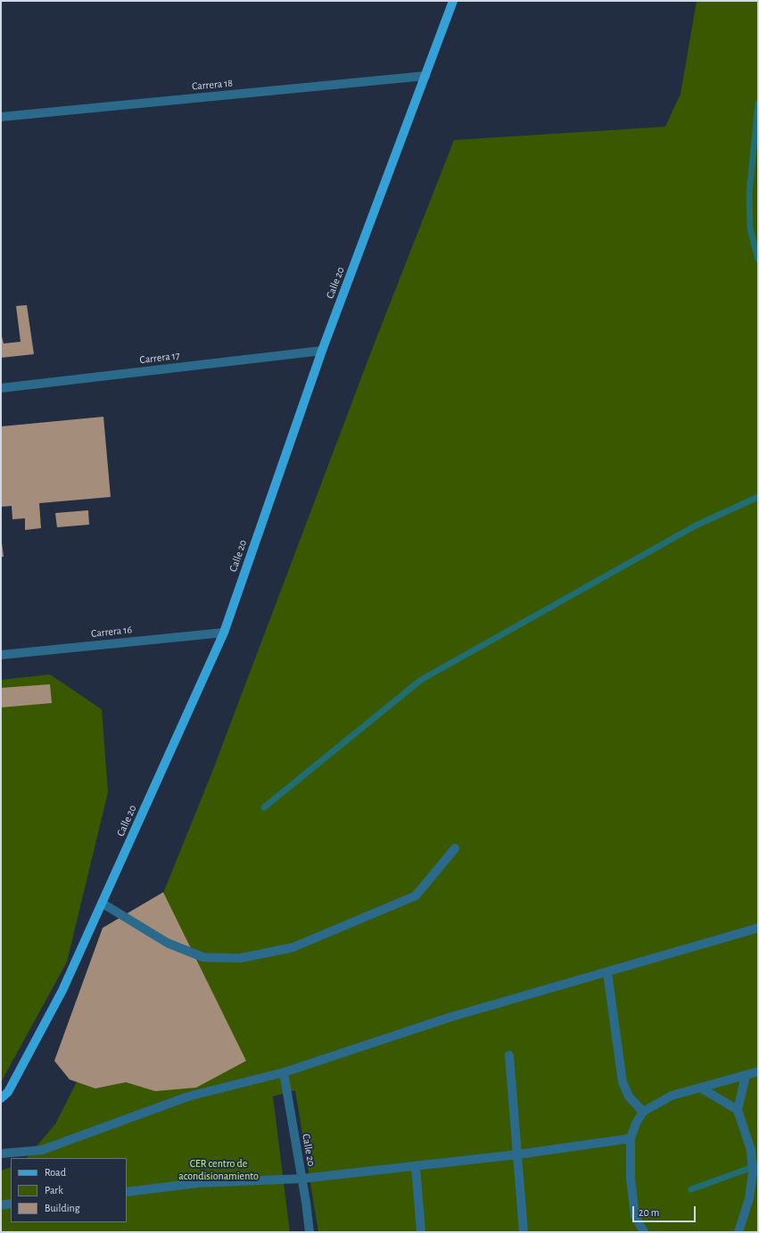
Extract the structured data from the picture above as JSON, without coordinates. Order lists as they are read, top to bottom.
{
  "streets": {
    "main road": ["Calle 20"],
    "street": ["Carrera 18", "Carrera 17", "Carrera 16"]
  },
  "crossings": [
    ["Carrera 18", "Calle 20"],
    ["Calle 20", "Carrera 17"],
    ["Calle 20", "Carrera 16"]
  ],
  "parks": ["CER centro de acondisionamiento"],
  "legend": ["Road", "Park", "Building"],
  "scale_bar": "20 m"
}
